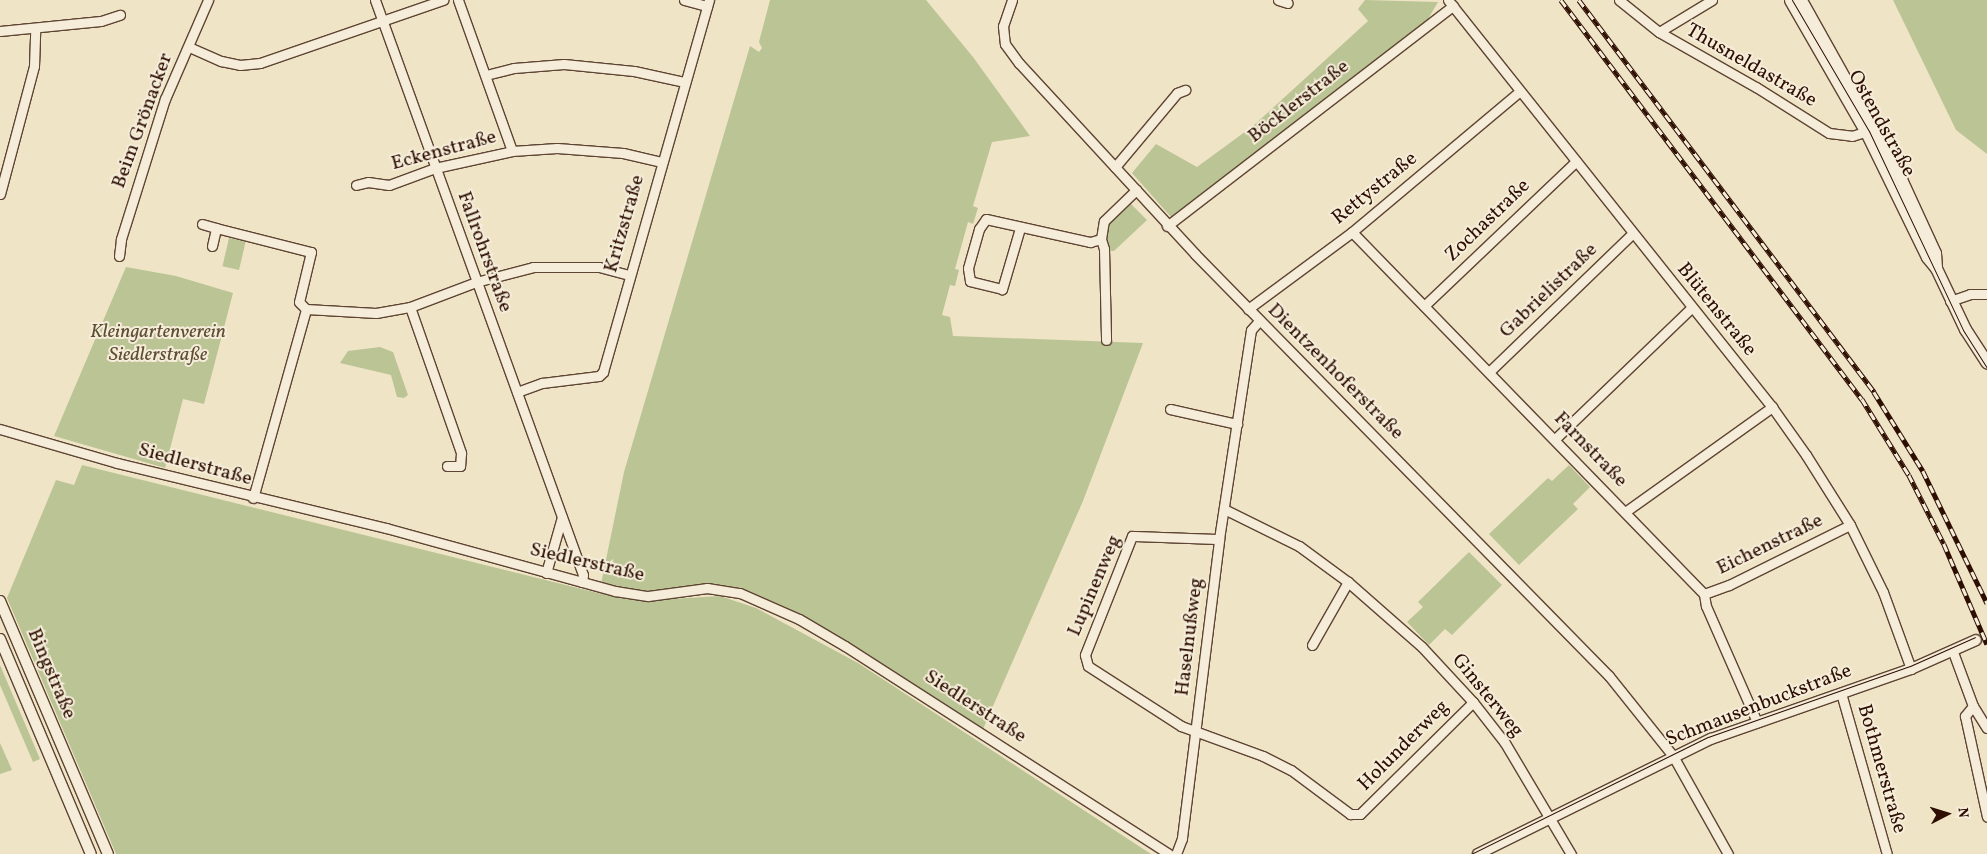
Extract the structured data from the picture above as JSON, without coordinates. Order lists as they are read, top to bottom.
{
  "streets": {
    "main road": ["Ostendstraße"],
    "street": [
      "Thusneldastraße",
      "Böcklerstraße",
      "Beim Grönacker",
      "Eckenstraße",
      "Rettystraße",
      "Zochastraße",
      "Kritzstraße",
      "Fallrohrstraße",
      "Gabrielistraße",
      "Blütenstraße",
      "Dientzenhoferstraße",
      "Farnstraße",
      "Siedlerstraße",
      "Eichenstraße",
      "Lupinenweg",
      "Haselnußweg",
      "Bingstraße",
      "Ginsterweg",
      "Schmausenbuckstraße",
      "Holunderweg",
      "Bothmerstraße"
    ]
  },
  "crossings": [
    ["Thusneldastraße", "Ostendstraße"],
    ["Böcklerstraße", "Blütenstraße"],
    ["Böcklerstraße", "Dientzenhoferstraße"],
    ["Eckenstraße", "Kritzstraße"],
    ["Eckenstraße", "Fallrohrstraße"],
    ["Rettystraße", "Blütenstraße"],
    ["Rettystraße", "Dientzenhoferstraße"],
    ["Rettystraße", "Farnstraße"],
    ["Zochastraße", "Blütenstraße"],
    ["Zochastraße", "Farnstraße"],
    ["Kritzstraße", "Fallrohrstraße"],
    ["Fallrohrstraße", "Siedlerstraße"],
    ["Gabrielistraße", "Blütenstraße"],
    ["Gabrielistraße", "Farnstraße"],
    ["Blütenstraße", "Eichenstraße"],
    ["Blütenstraße", "Schmausenbuckstraße"],
    ["Dientzenhoferstraße", "Haselnußweg"],
    ["Dientzenhoferstraße", "Schmausenbuckstraße"],
    ["Farnstraße", "Eichenstraße"],
    ["Farnstraße", "Schmausenbuckstraße"],
    ["Lupinenweg", "Haselnußweg"],
    ["Lupinenweg", "Holunderweg"],
    ["Haselnußweg", "Ginsterweg"],
    ["Haselnußweg", "Holunderweg"],
    ["Ginsterweg", "Schmausenbuckstraße"],
    ["Ginsterweg", "Holunderweg"],
    ["Schmausenbuckstraße", "Bothmerstraße"]
  ],
  "parks": ["Kleingartenverein Siedlerstraße"],
  "north": "right"
}
